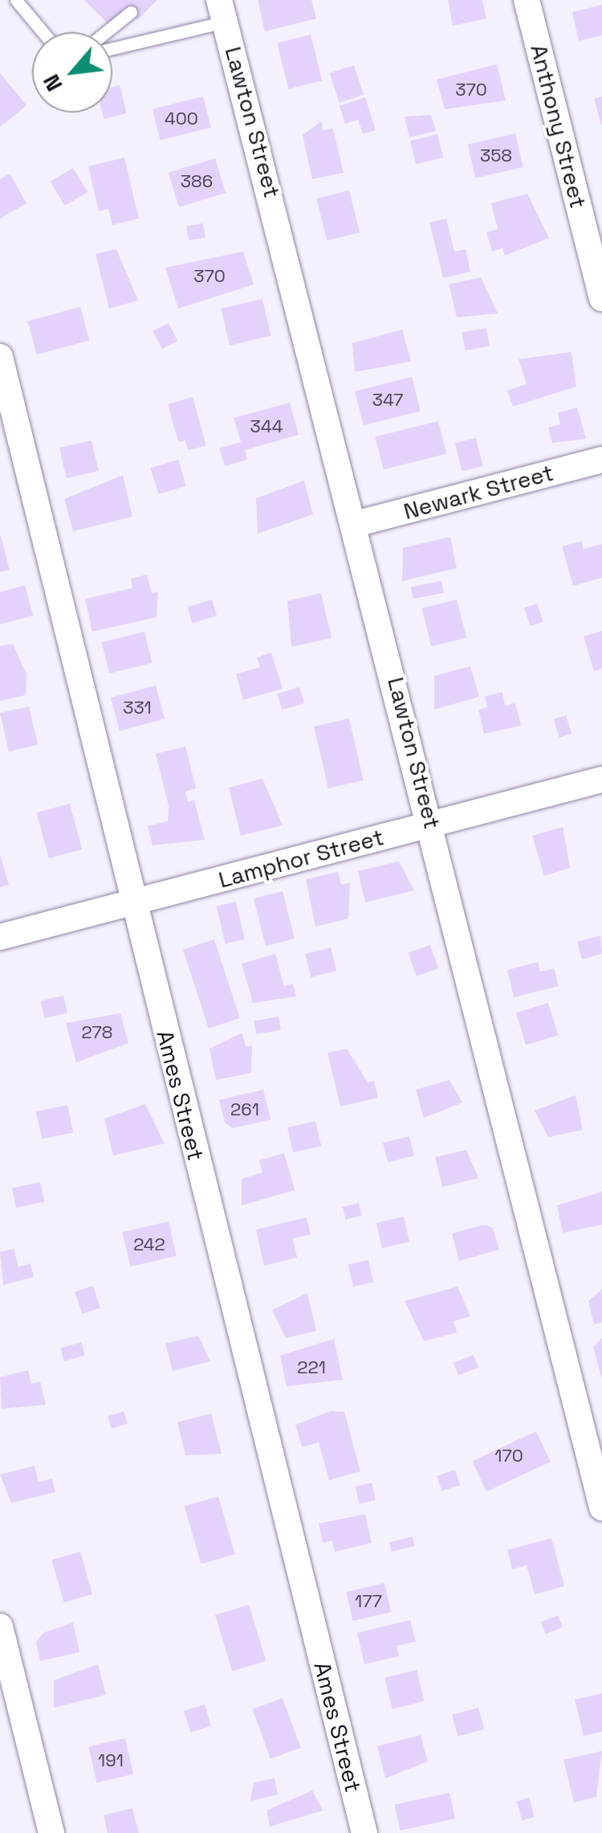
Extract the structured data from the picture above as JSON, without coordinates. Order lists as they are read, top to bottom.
{
  "streets": {
    "street": [
      "Lawton Street",
      "Anthony Street",
      "Newark Street",
      "Lamphor Street",
      "Ames Street"
    ]
  },
  "crossings": [
    ["Lawton Street", "Newark Street"],
    ["Lawton Street", "Lamphor Street"],
    ["Lamphor Street", "Ames Street"]
  ],
  "house_numbers": [
    "370",
    "400",
    "358",
    "386",
    "370",
    "347",
    "344",
    "331",
    "278",
    "261",
    "242",
    "221",
    "170",
    "177",
    "191"
  ],
  "north": "bottom left"
}
